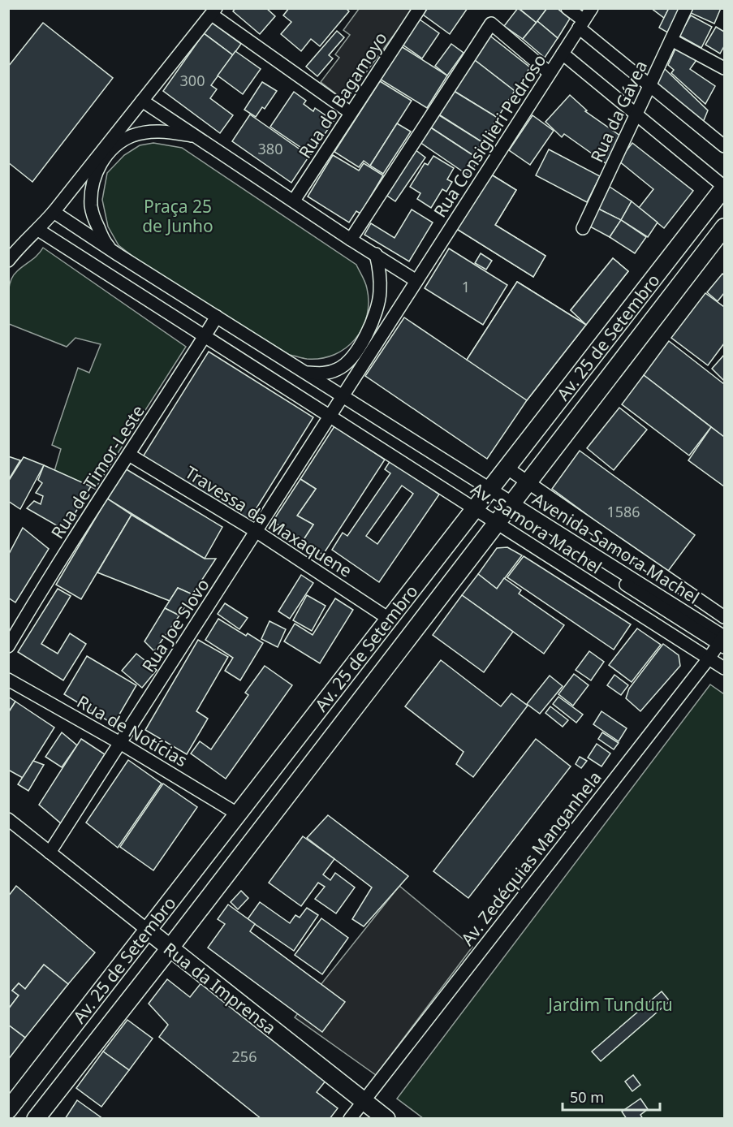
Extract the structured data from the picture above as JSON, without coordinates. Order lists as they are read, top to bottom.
{
  "streets": {
    "main road": ["Av. 25 de Setembro", "Rua da Imprensa"],
    "street": [
      "Rua do Bagamoyo",
      "Rua da Gávea",
      "Rua Consiglieri Pedroso",
      "Rua de Timor-Leste",
      "Travessa da Maxaquene",
      "Av. Samora Machel",
      "Avenida Samora Machel",
      "Rua Joe Slovo",
      "Rua de Notícias",
      "Av. Zedéquias Manganhela"
    ]
  },
  "crossings": [
    ["Av. 25 de Setembro", "Travessa da Maxaquene"],
    ["Av. 25 de Setembro", "Av. Samora Machel"],
    ["Av. 25 de Setembro", "Avenida Samora Machel"],
    ["Av. 25 de Setembro", "Rua de Notícias"],
    ["Av. 25 de Setembro", "Rua da Imprensa"],
    ["Rua de Timor-Leste", "Travessa da Maxaquene"],
    ["Rua de Timor-Leste", "Av. Samora Machel"],
    ["Travessa da Maxaquene", "Rua Joe Slovo"],
    ["Av. Samora Machel", "Avenida Samora Machel"],
    ["Av. Samora Machel", "Rua Joe Slovo"],
    ["Av. Samora Machel", "Av. Zedéquias Manganhela"],
    ["Avenida Samora Machel", "Av. Zedéquias Manganhela"],
    ["Rua Joe Slovo", "Rua de Notícias"],
    ["Rua Joe Slovo", "Rua da Imprensa"],
    ["Av. Zedéquias Manganhela", "Rua da Imprensa"]
  ],
  "parks": ["Praça 25 de Junho", "Jardim Tunduru"],
  "house_numbers": [
    "300",
    "380",
    "1",
    "1586",
    "256"
  ],
  "scale_bar": "50 m"
}
